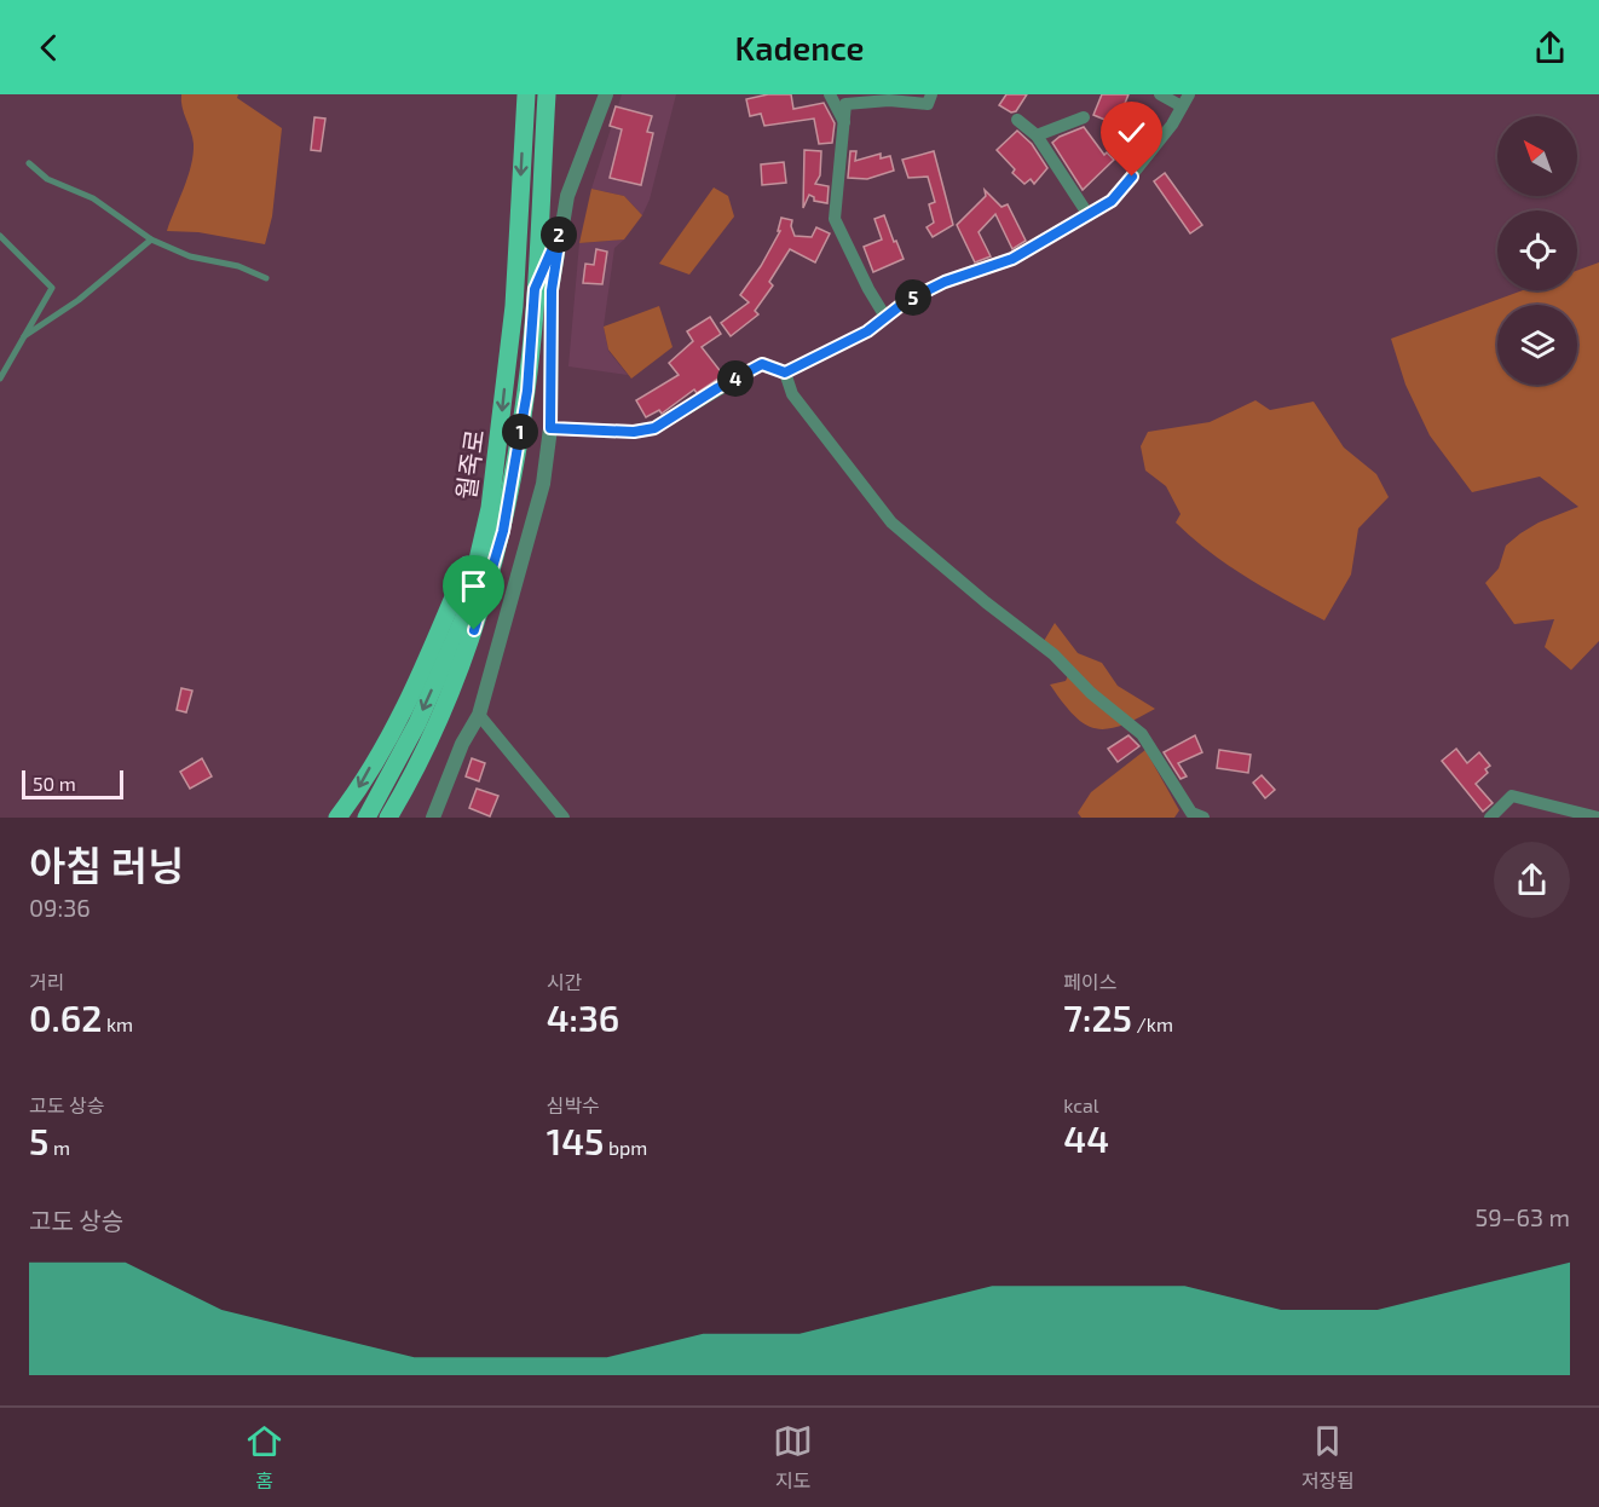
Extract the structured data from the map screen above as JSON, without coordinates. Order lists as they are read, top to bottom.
{
  "streets": {
    "main road": ["월죽로"]
  },
  "scale_bar": "50 m",
  "north": "top left",
  "page": {
    "header": "Kadence",
    "pins": [
      "2",
      "5",
      "4",
      "1"
    ],
    "scale": "50 m",
    "heading": ["아침 러닝", "09:36"],
    "stats": [
      ["거리", "0.62 km"],
      ["시간", "4:36"],
      ["페이스", "7:25 /km"],
      ["고도 상승", "5 m"],
      ["심박수", "145 bpm"],
      ["kcal", "44"]
    ],
    "chart": ["고도 상승", "59–63 m"],
    "tabs": ["홈", "지도", "저장됨"]
  }
}
